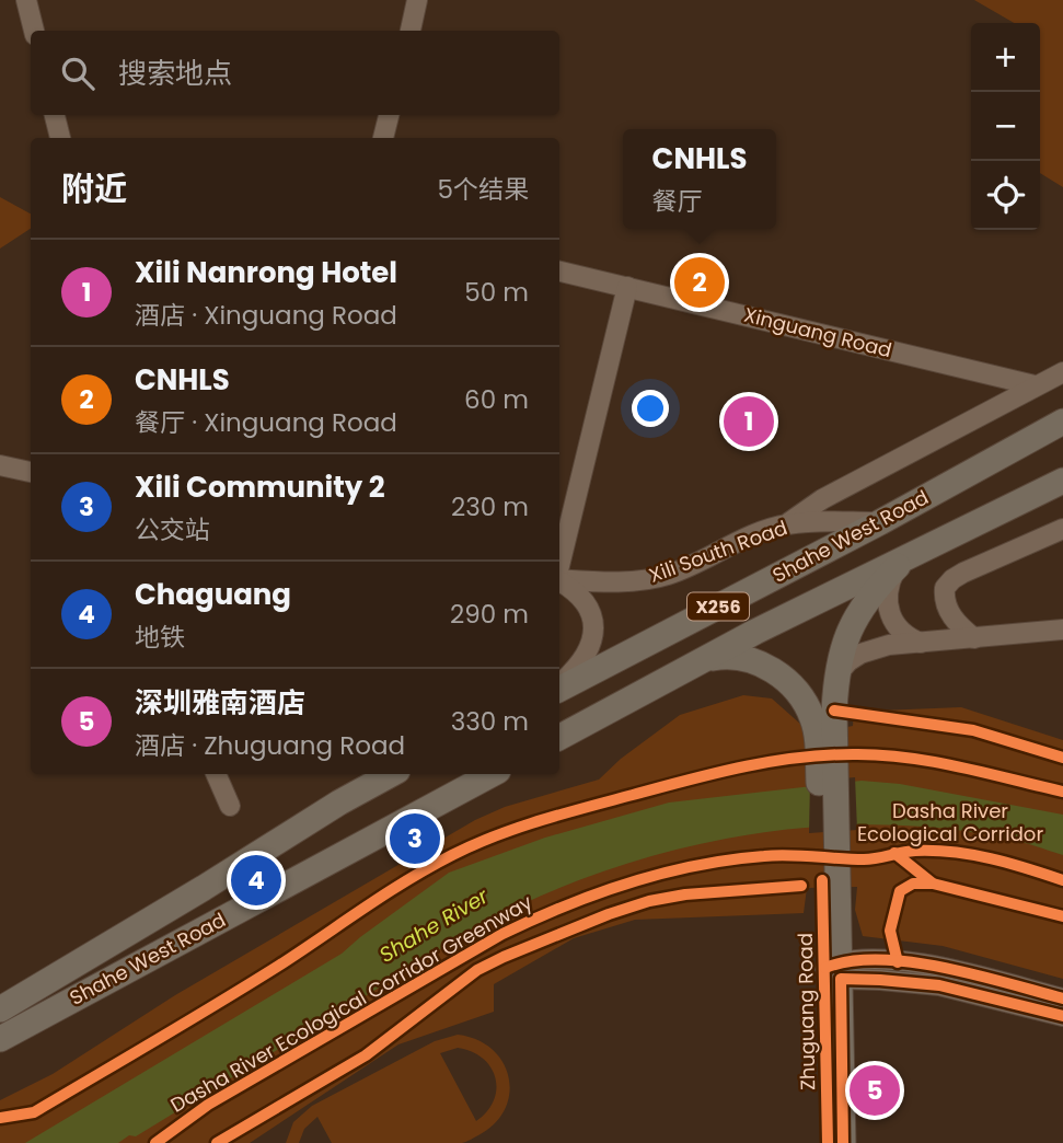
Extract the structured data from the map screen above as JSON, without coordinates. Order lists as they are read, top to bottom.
{
  "streets": {
    "main road": ["Shahe West Road", "X256", "Zhuguang Road"],
    "street": ["Xinguang Road", "Xili South Road"],
    "cycle path": ["Dasha River Ecological Corridor Greenway"]
  },
  "crossings": [
    ["Shahe West Road", "Xili South Road"],
    ["X256", "Zhuguang Road"]
  ],
  "water": ["Shahe River"],
  "parks": ["Dasha River Ecological Corridor"],
  "page": {
    "map_buttons": ["+", "−"],
    "search": "搜索地点",
    "popup": ["CNHLS", "餐厅"],
    "heading": ["附近", "5个结果"],
    "list": [
      {
        "mark": "1",
        "name": "Xili Nanrong Hotel",
        "note": "酒店 · Xinguang Road",
        "value": "50 m"
      },
      {
        "mark": "2",
        "name": "CNHLS",
        "note": "餐厅 · Xinguang Road",
        "value": "60 m"
      },
      {
        "mark": "3",
        "name": "Xili Community 2",
        "note": "公交站",
        "value": "230 m"
      },
      {
        "mark": "4",
        "name": "Chaguang",
        "note": "地铁",
        "value": "290 m"
      },
      {
        "mark": "5",
        "name": "深圳雅南酒店",
        "note": "酒店 · Zhuguang Road",
        "value": "330 m"
      }
    ],
    "pins": [
      "2",
      "1",
      "3",
      "4",
      "5"
    ]
  }
}
